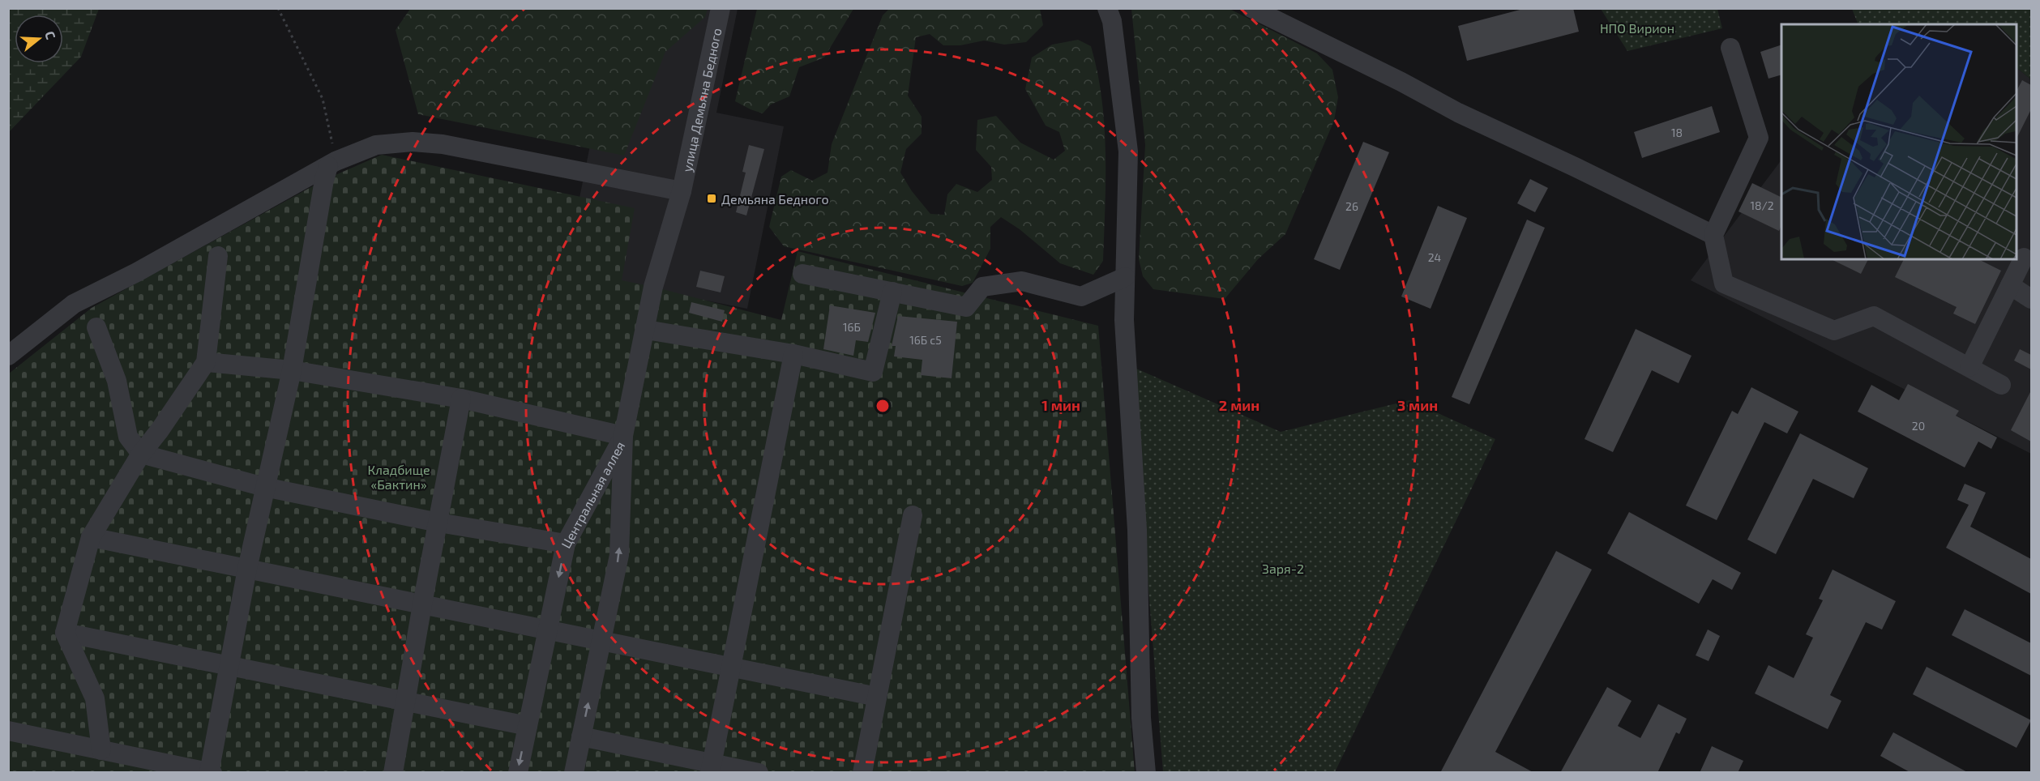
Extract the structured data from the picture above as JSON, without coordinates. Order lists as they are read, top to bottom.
{
  "streets": {
    "street": ["улица Демьяна Бедного", "Центральная аллея"]
  },
  "crossings": [
    ["улица Демьяна Бедного", "Центральная аллея"]
  ],
  "parks": ["НПО Вирион", "Кладбище «Бактин»", "Заря-2"],
  "places": {
    "transit": ["Демьяна Бедного"]
  },
  "house_numbers": [
    "18",
    "18/2",
    "26",
    "24",
    "16Б",
    "16Б с5",
    "20"
  ],
  "north": "right",
  "rings": ["1 мин", "2 мин", "3 мин"]
}
